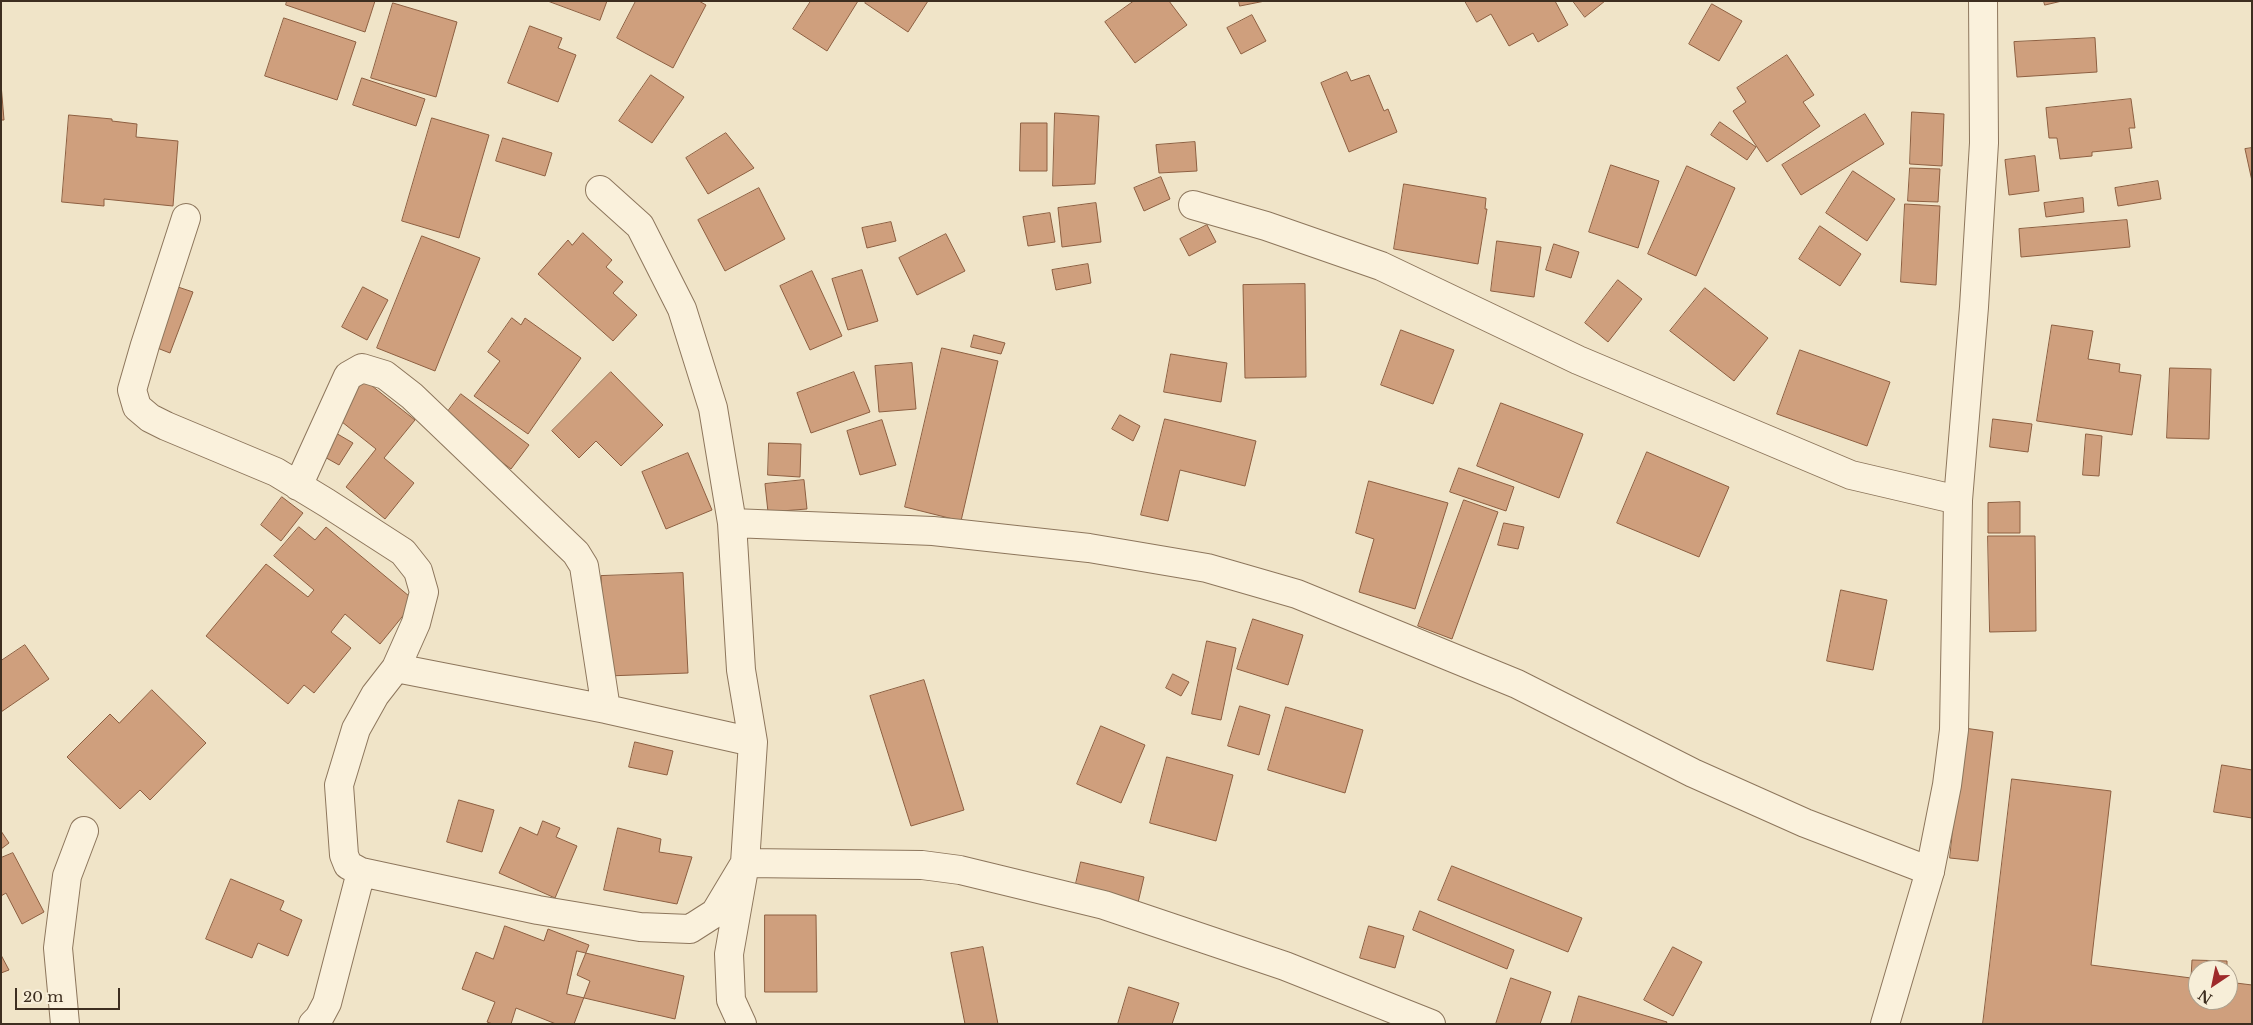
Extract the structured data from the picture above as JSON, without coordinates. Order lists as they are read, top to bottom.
{
  "scale_bar": "20 m",
  "north": "bottom left"
}
